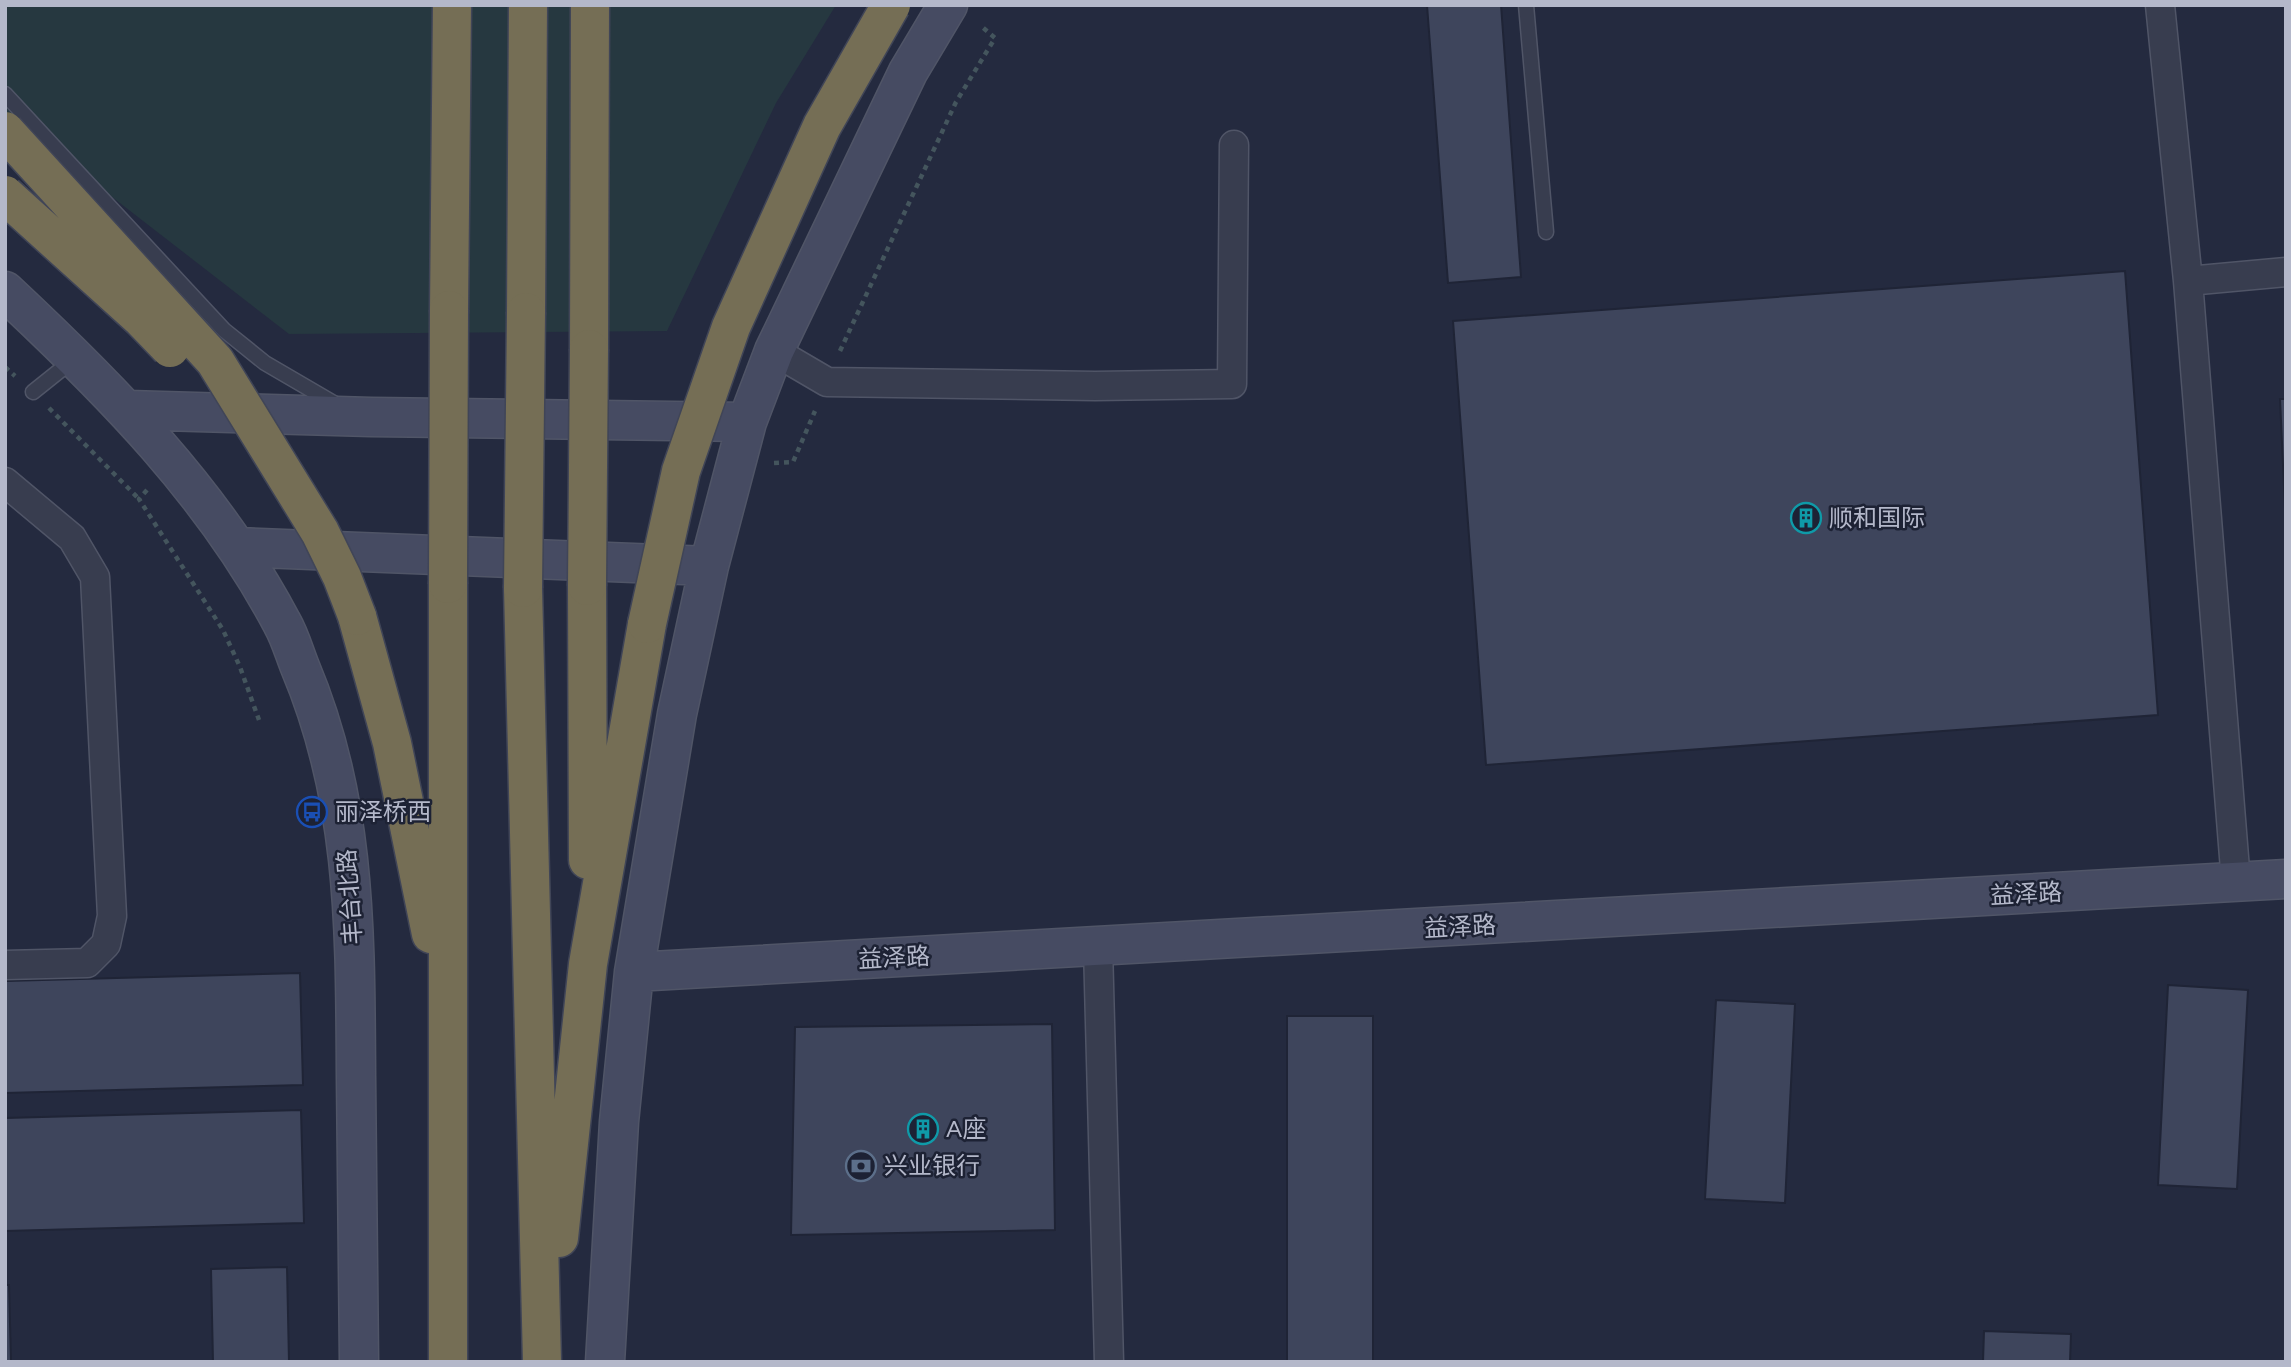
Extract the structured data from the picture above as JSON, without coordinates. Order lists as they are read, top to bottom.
{
  "streets": {
    "street": ["益泽路", "丰台北路"]
  },
  "places": {
    "building": ["顺和国际", "A座"],
    "bus stop": ["丽泽桥西"],
    "bank": ["兴业银行"]
  }
}
